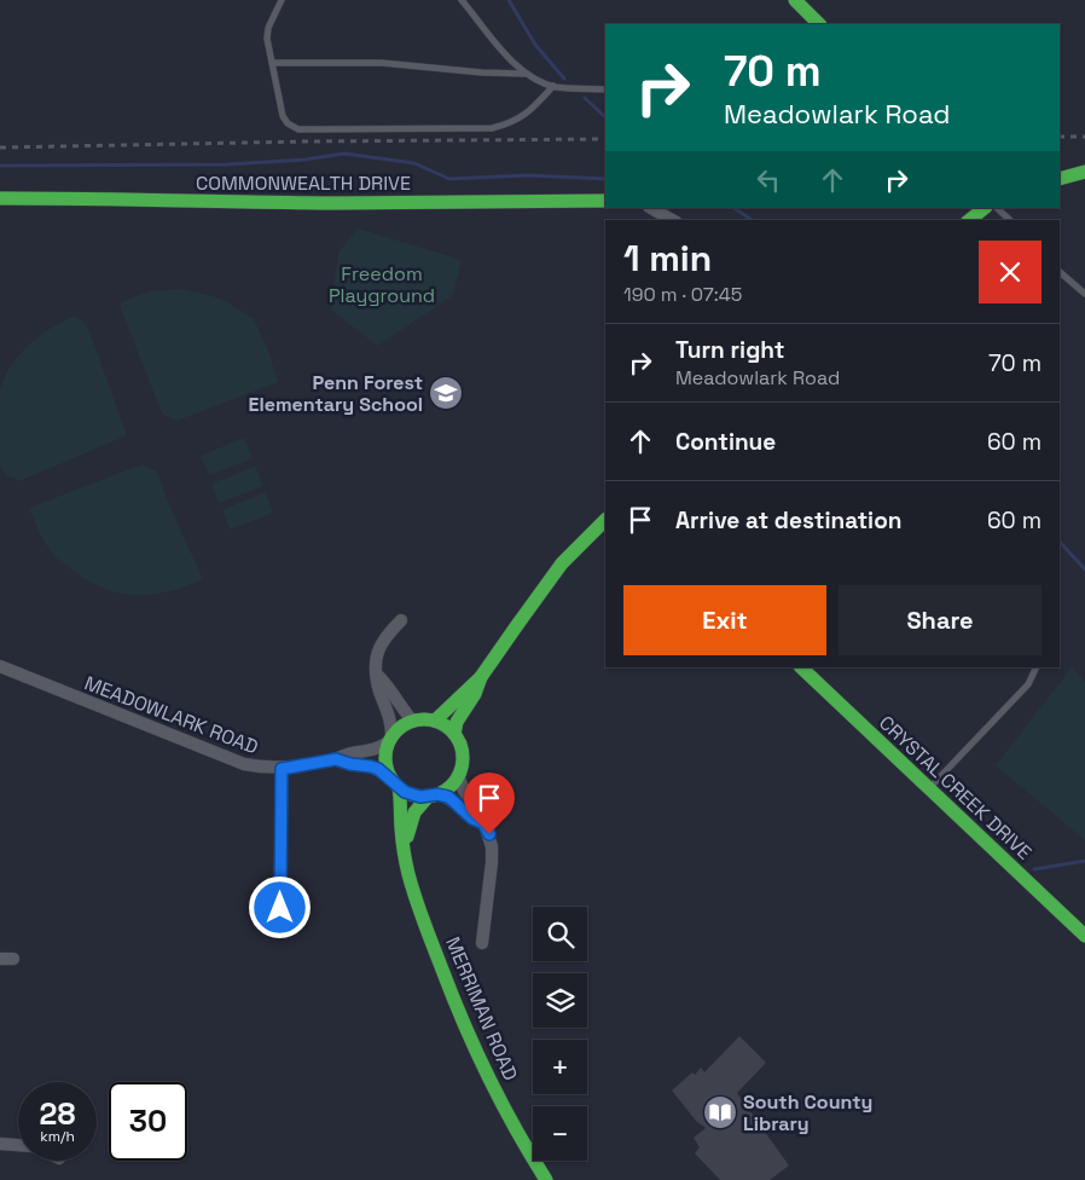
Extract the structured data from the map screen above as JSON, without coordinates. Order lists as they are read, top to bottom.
{
  "streets": {
    "main road": ["COMMONWEALTH DRIVE", "CRYSTAL CREEK DRIVE", "MERRIMAN ROAD"],
    "street": ["MEADOWLARK ROAD"]
  },
  "crossings": [
    ["MEADOWLARK ROAD", "MERRIMAN ROAD"]
  ],
  "parks": ["Freedom Playground"],
  "places": {
    "school or university": ["Penn Forest Elementary School"],
    "library": ["South County Library"]
  },
  "page": {
    "turn": ["70 m", "Meadowlark Road"],
    "heading": ["1 min", "190 m · 07:45"],
    "list": [
      {
        "name": "Turn right",
        "note": "Meadowlark Road",
        "value": "70 m"
      },
      {
        "name": "Continue",
        "value": "60 m"
      },
      {
        "name": "Arrive at destination",
        "value": "60 m"
      }
    ],
    "buttons": ["Exit", "Share"],
    "map_buttons": ["+", "−"],
    "speed": "28 km/h",
    "limit": "30"
  }
}
